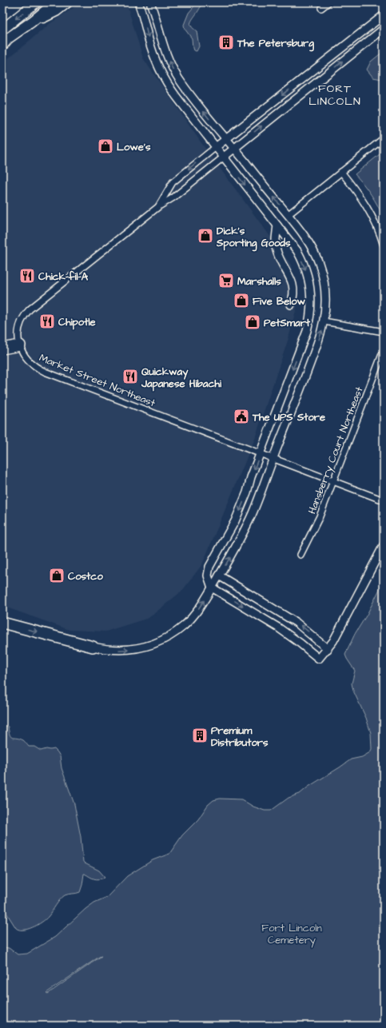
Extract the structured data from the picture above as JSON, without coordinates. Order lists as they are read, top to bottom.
{
  "streets": {
    "street": ["Market Street Northeast", "Hansberry Court Northeast"]
  },
  "crossings": [
    ["Market Street Northeast", "Hansberry Court Northeast"]
  ],
  "districts": ["FORT LINCOLN"],
  "parks": ["Fort Lincoln Cemetery"],
  "places": {
    "building": ["The Petersburg", "Premium Distributors"],
    "shop": [
      "Lowe's",
      "Dick's Sporting Goods",
      "Five Below",
      "PetSmart",
      "Costco"
    ],
    "restaurant": ["Chick-fil-A", "Chipotle", "Quickway Japanese Hibachi"],
    "supermarket": ["Marshalls"],
    "public building": ["The UPS Store"]
  }
}
